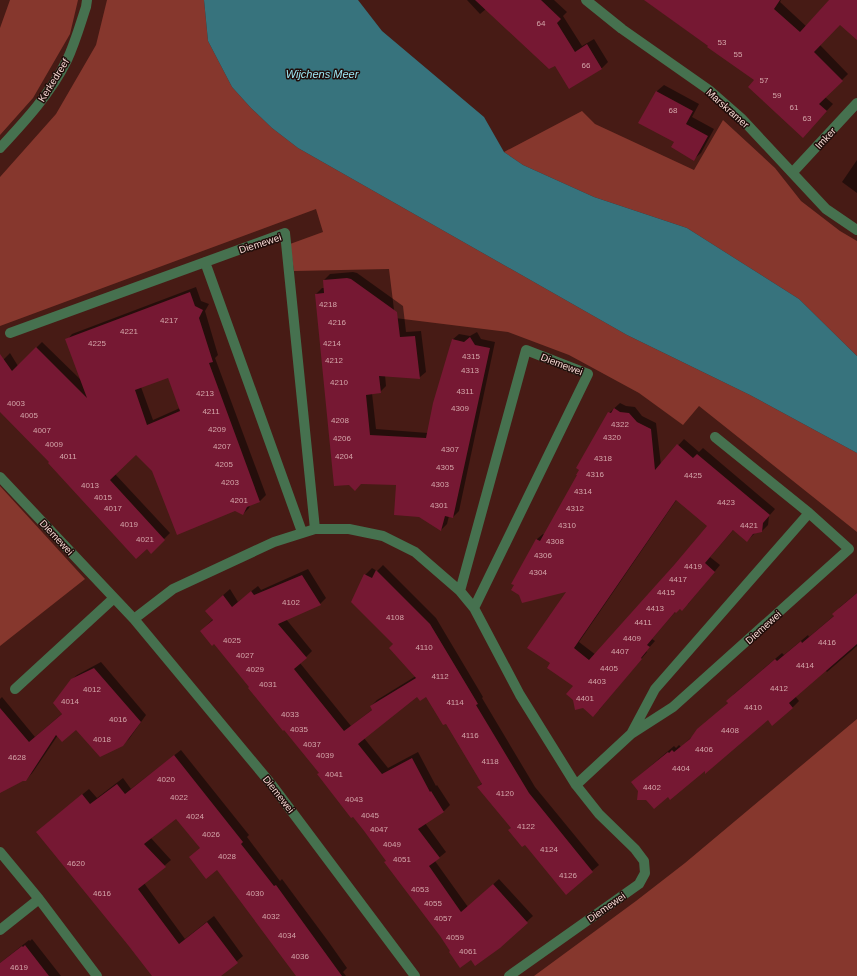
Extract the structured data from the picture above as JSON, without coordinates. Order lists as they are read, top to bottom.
{
  "streets": {
    "street": [
      "Kerkedreef",
      "Marskramer",
      "Imker",
      "Diemewei"
    ]
  },
  "crossings": [
    ["Marskramer", "Imker"]
  ],
  "water": ["Wijchens Meer"],
  "house_numbers": [
    "64",
    "53",
    "55",
    "66",
    "57",
    "59",
    "61",
    "68",
    "63",
    "4218",
    "4217",
    "4216",
    "4221",
    "4225",
    "4214",
    "4315",
    "4212",
    "4313",
    "4210",
    "4311",
    "4213",
    "4003",
    "4309",
    "4211",
    "4005",
    "4208",
    "4322",
    "4209",
    "4007",
    "4320",
    "4206",
    "4009",
    "4207",
    "4307",
    "4011",
    "4204",
    "4318",
    "4205",
    "4305",
    "4316",
    "4425",
    "4203",
    "4303",
    "4013",
    "4314",
    "4015",
    "4201",
    "4423",
    "4301",
    "4017",
    "4312",
    "4019",
    "4310",
    "4421",
    "4021",
    "4308",
    "4306",
    "4419",
    "4304",
    "4417",
    "4415",
    "4102",
    "4413",
    "4108",
    "4411",
    "4409",
    "4025",
    "4416",
    "4110",
    "4407",
    "4027",
    "4414",
    "4405",
    "4029",
    "4112",
    "4403",
    "4031",
    "4412",
    "4012",
    "4401",
    "4014",
    "4114",
    "4410",
    "4033",
    "4016",
    "4035",
    "4408",
    "4116",
    "4018",
    "4037",
    "4406",
    "4039",
    "4628",
    "4118",
    "4404",
    "4041",
    "4020",
    "4402",
    "4120",
    "4022",
    "4043",
    "4045",
    "4024",
    "4122",
    "4047",
    "4026",
    "4049",
    "4124",
    "4028",
    "4051",
    "4620",
    "4126",
    "4053",
    "4616",
    "4030",
    "4055",
    "4032",
    "4057",
    "4034",
    "4059",
    "4061",
    "4036",
    "4619"
  ]
}
